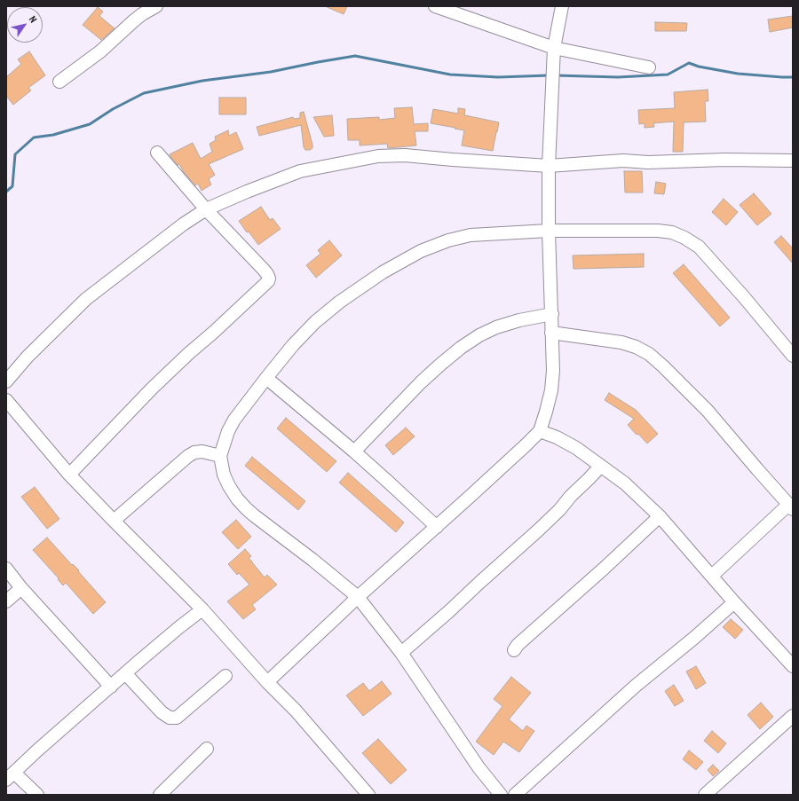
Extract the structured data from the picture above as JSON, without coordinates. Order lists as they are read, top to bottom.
{
  "north": "top right"
}
